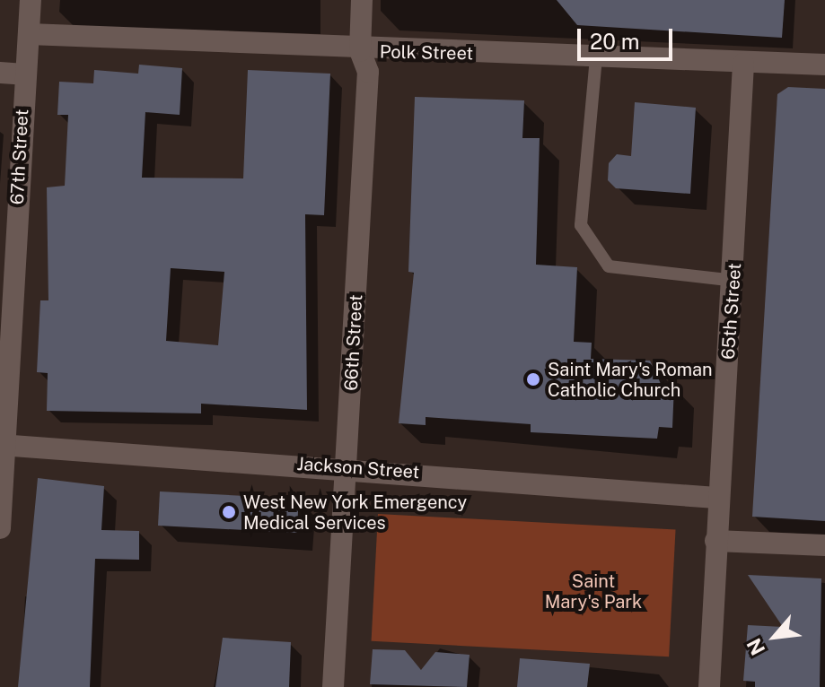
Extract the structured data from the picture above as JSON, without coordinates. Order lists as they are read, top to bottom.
{
  "streets": {
    "street": [
      "Polk Street",
      "67th Street",
      "65th Street",
      "66th Street",
      "Jackson Street"
    ]
  },
  "crossings": [
    ["Polk Street", "67th Street"],
    ["Polk Street", "65th Street"],
    ["Polk Street", "66th Street"],
    ["67th Street", "Jackson Street"],
    ["65th Street", "Jackson Street"],
    ["66th Street", "Jackson Street"]
  ],
  "parks": ["Saint Mary's Park"],
  "places": ["Saint Mary's Roman Catholic Church", "West New York Emergency Medical Services"],
  "scale_bar": "20 m",
  "north": "bottom left"
}
